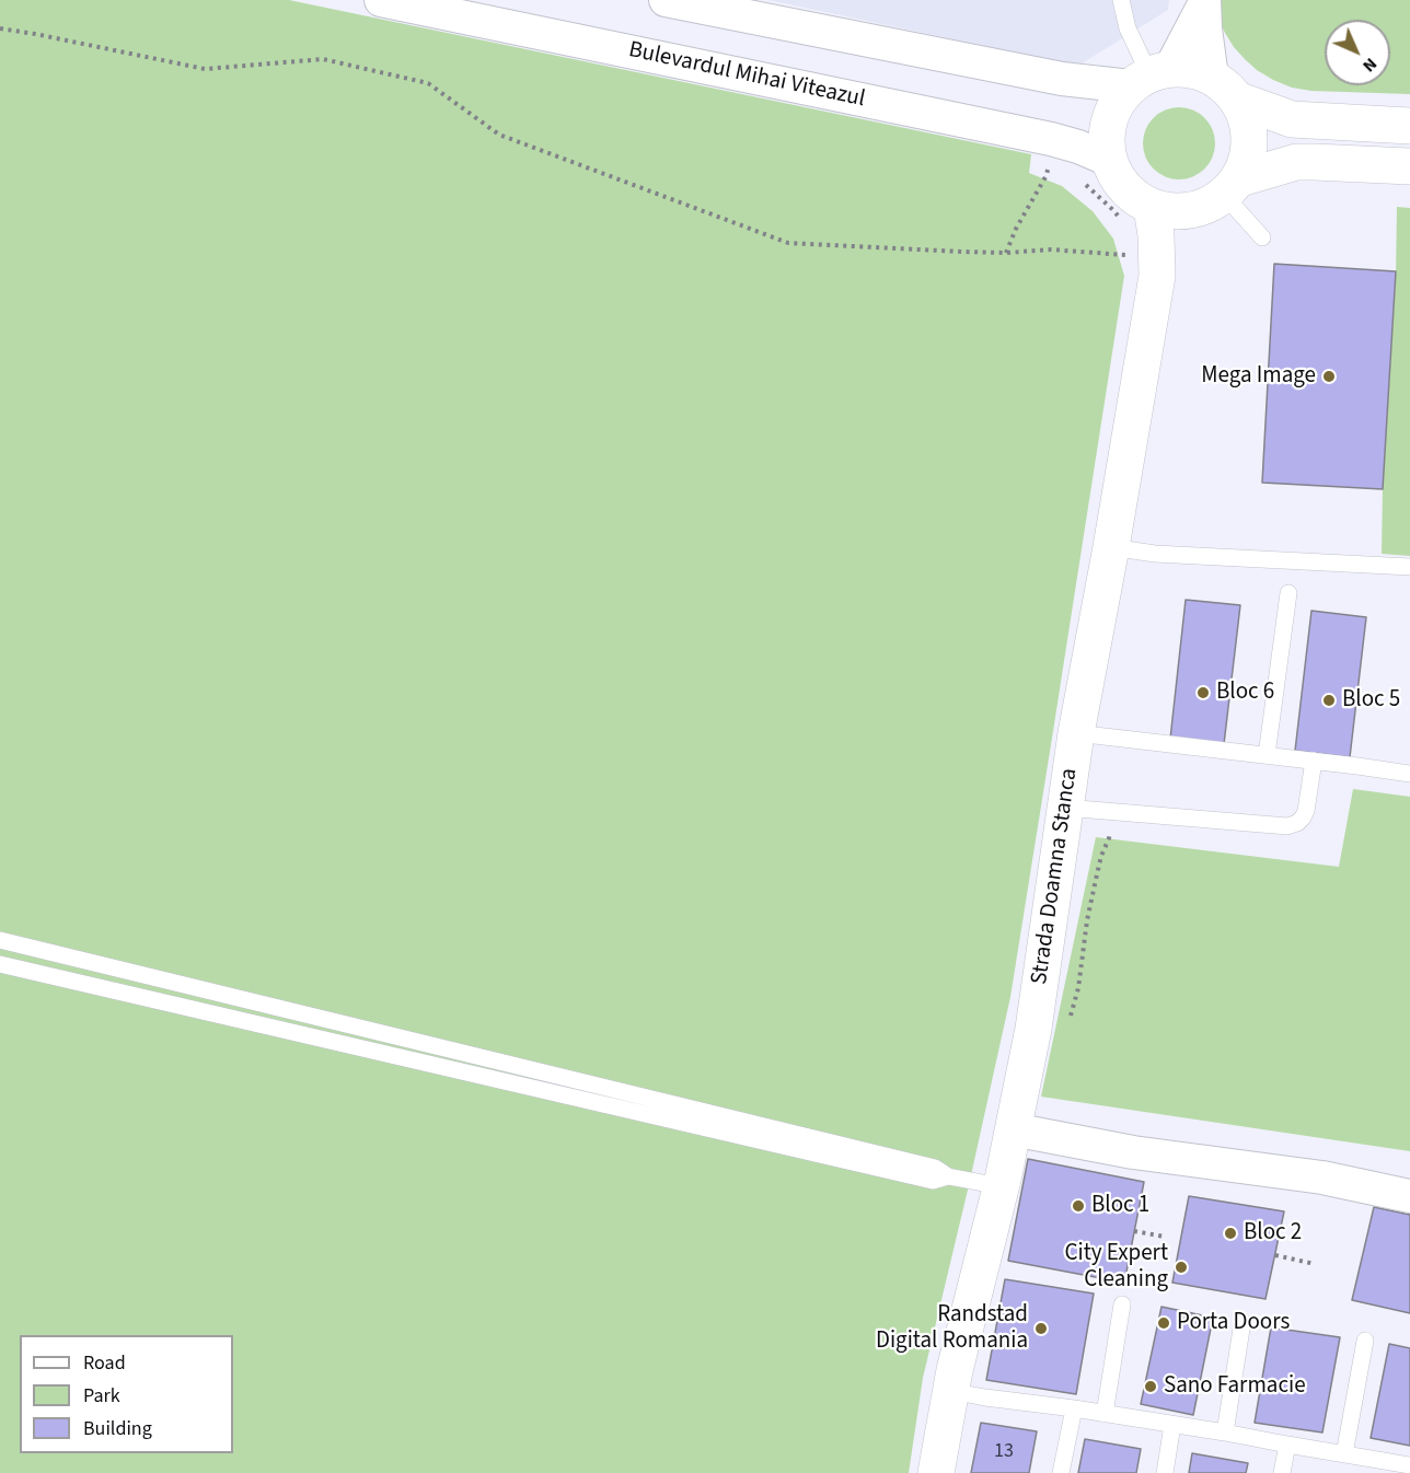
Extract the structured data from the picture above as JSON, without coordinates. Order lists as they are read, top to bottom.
{
  "streets": {
    "street": ["Bulevardul Mihai Viteazul", "Strada Doamna Stanca"]
  },
  "places": [
    "Mega Image",
    "Bloc 6",
    "Bloc 5",
    "Bloc 1",
    "Bloc 2",
    "City Expert Cleaning",
    "Porta Doors",
    "Randstad Digital Romania",
    "Sano Farmacie"
  ],
  "house_numbers": ["13"],
  "legend": ["Road", "Park", "Building"],
  "north": "bottom right"
}
